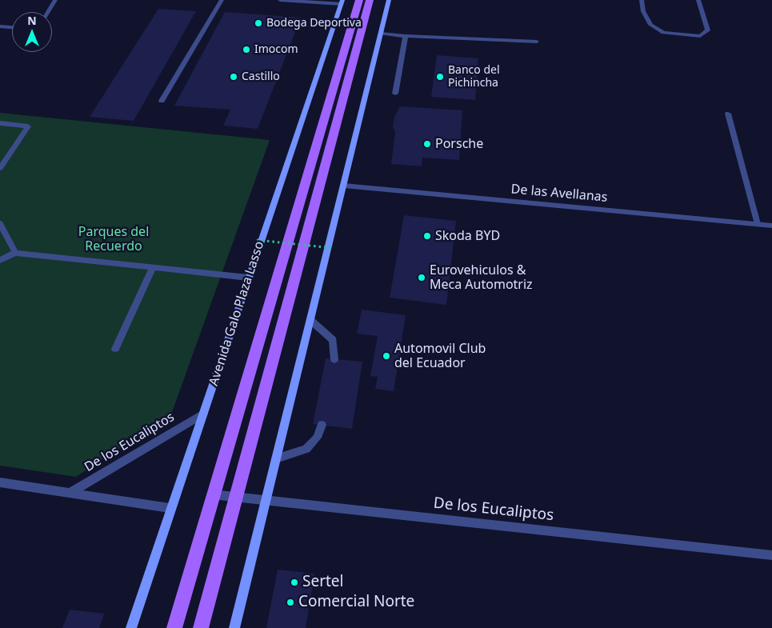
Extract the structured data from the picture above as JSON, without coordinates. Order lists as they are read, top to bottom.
{
  "streets": {
    "main road": ["Avenida Galo Plaza Lasso"],
    "street": ["De las Avellanas", "De los Eucaliptos"]
  },
  "crossings": [
    ["Avenida Galo Plaza Lasso", "De los Eucaliptos"]
  ],
  "parks": ["Parques del Recuerdo"],
  "places": [
    "Bodega Deportiva",
    "Imocom",
    "Castillo",
    "Banco del Pichincha",
    "Porsche",
    "Skoda BYD",
    "Eurovehiculos & Meca Automotriz",
    "Automovil Club del Ecuador",
    "Sertel",
    "Comercial Norte"
  ],
  "north": "top"
}
